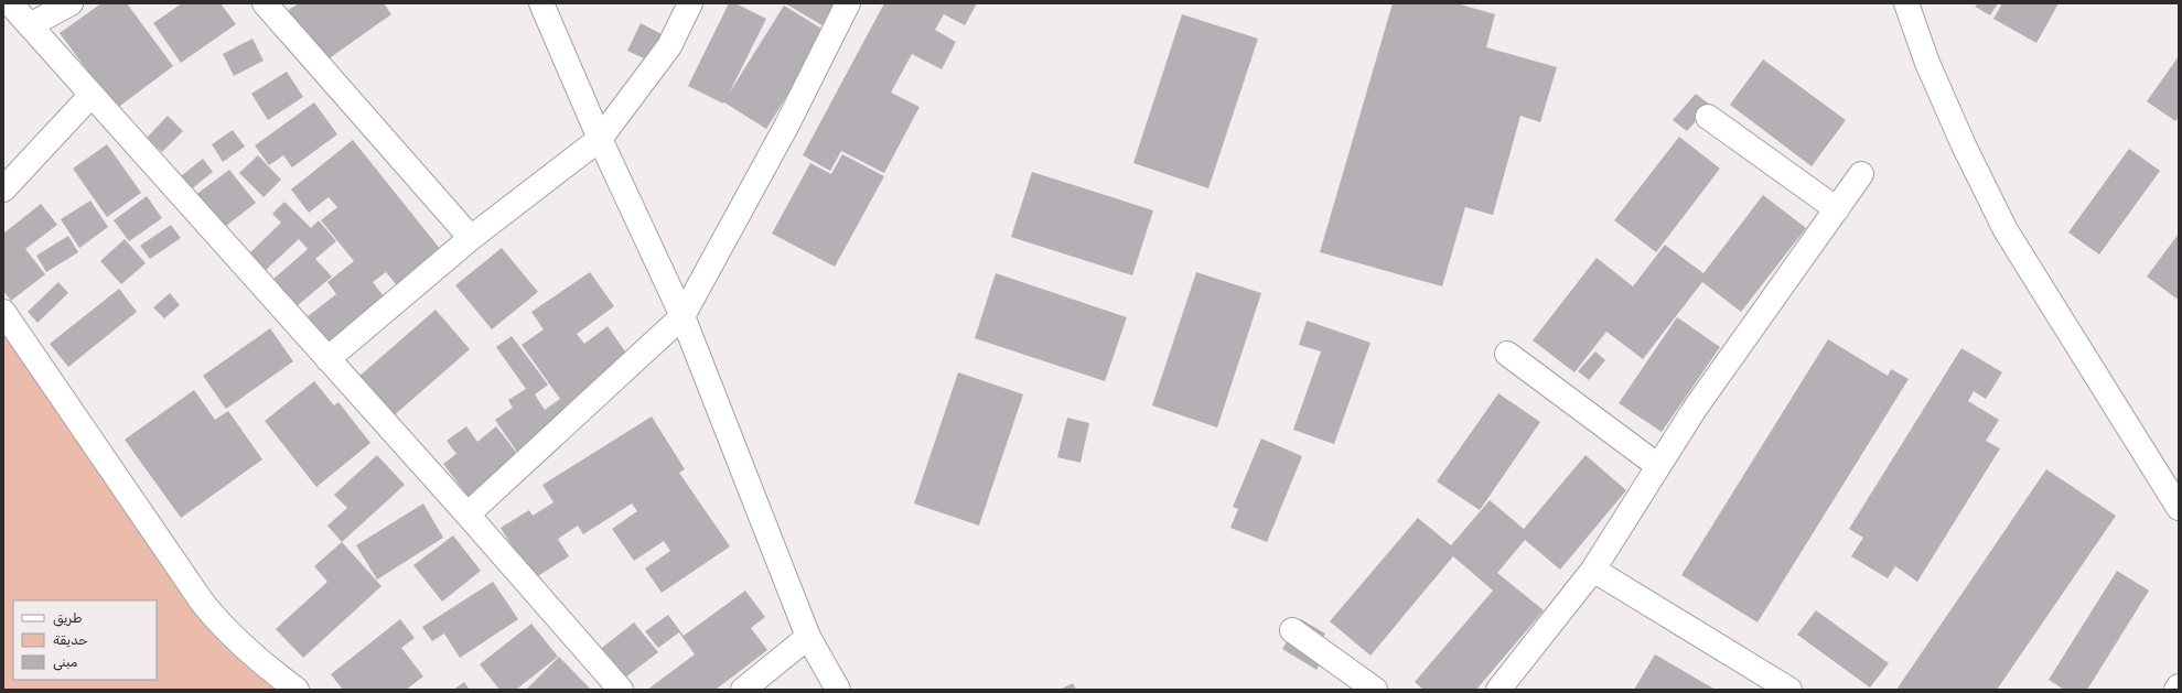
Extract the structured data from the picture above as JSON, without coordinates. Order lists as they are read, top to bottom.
{
  "legend": ["طريق", "حديقة", "مبنى"]
}
